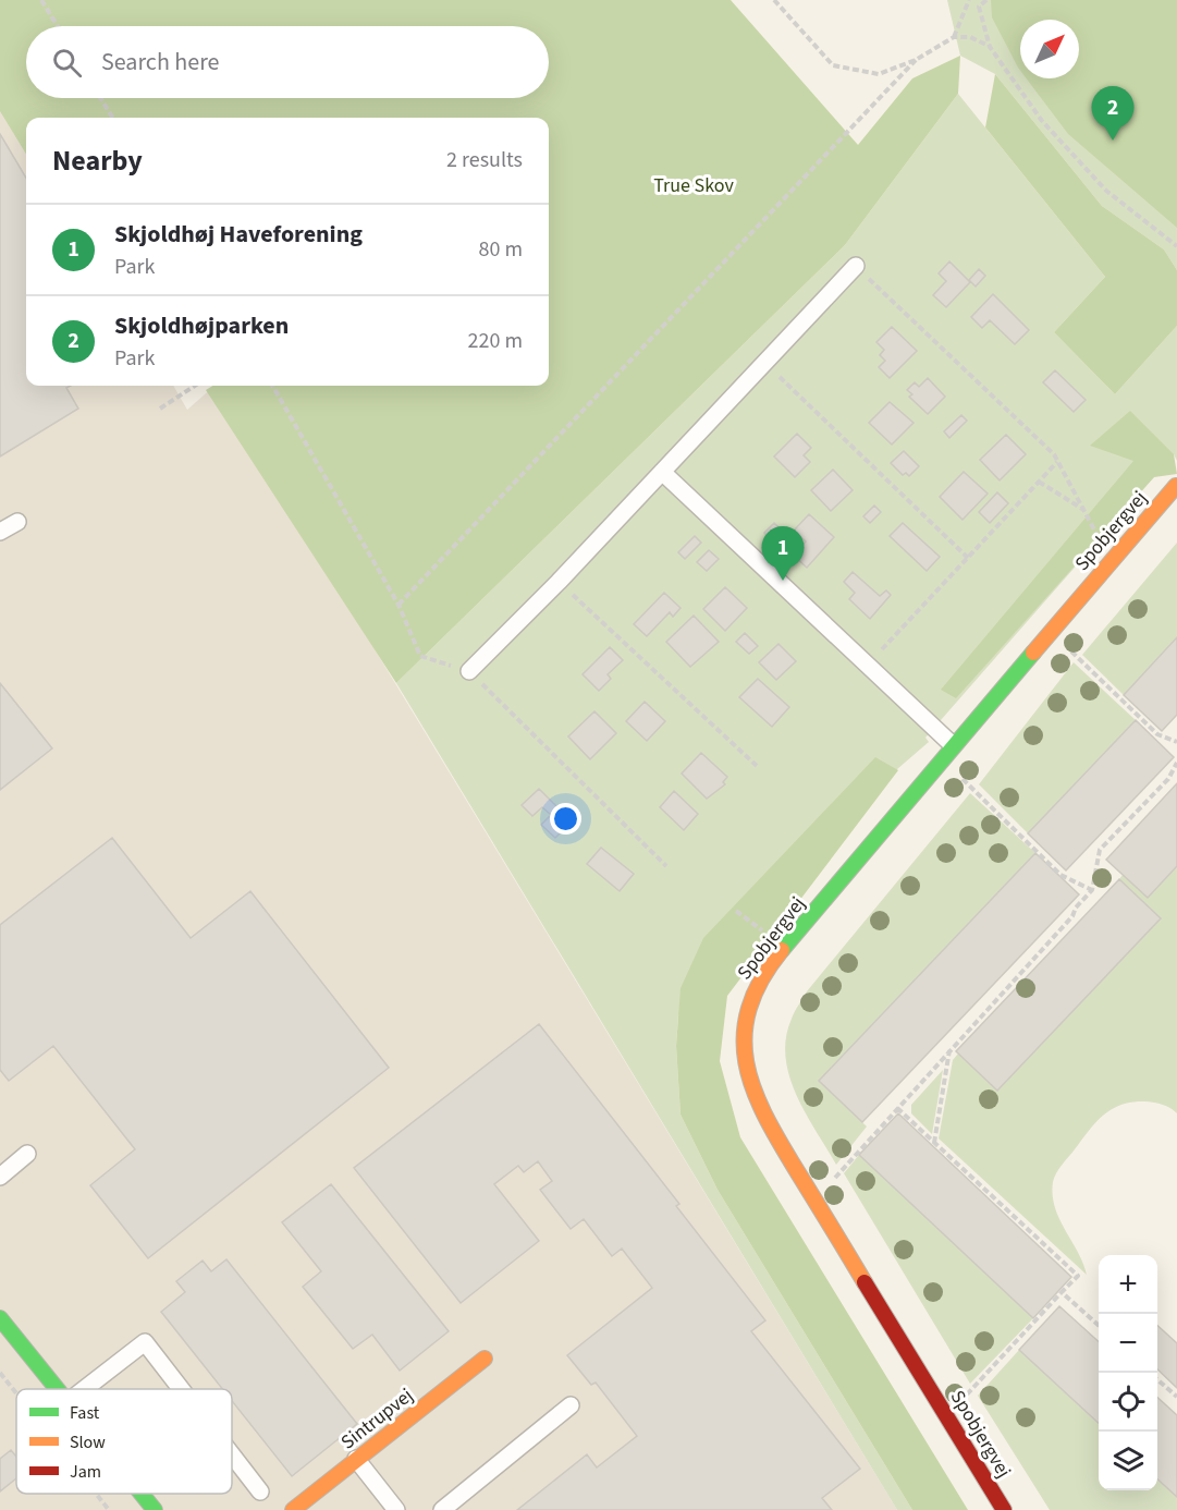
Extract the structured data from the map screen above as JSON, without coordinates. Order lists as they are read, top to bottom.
{
  "streets": {
    "street": ["Spobjergvej", "Sintrupvej"]
  },
  "parks": ["True Skov"],
  "legend": ["Fast", "Slow", "Jam"],
  "north": "top right",
  "page": {
    "search": "Search here",
    "pins": ["2", "1"],
    "heading": ["Nearby", "2 results"],
    "list": [
      {
        "mark": "1",
        "name": "Skjoldhøj Haveforening",
        "note": "Park",
        "value": "80 m"
      },
      {
        "mark": "2",
        "name": "Skjoldhøjparken",
        "note": "Park",
        "value": "220 m"
      }
    ],
    "map_buttons": ["+", "−"]
  }
}
